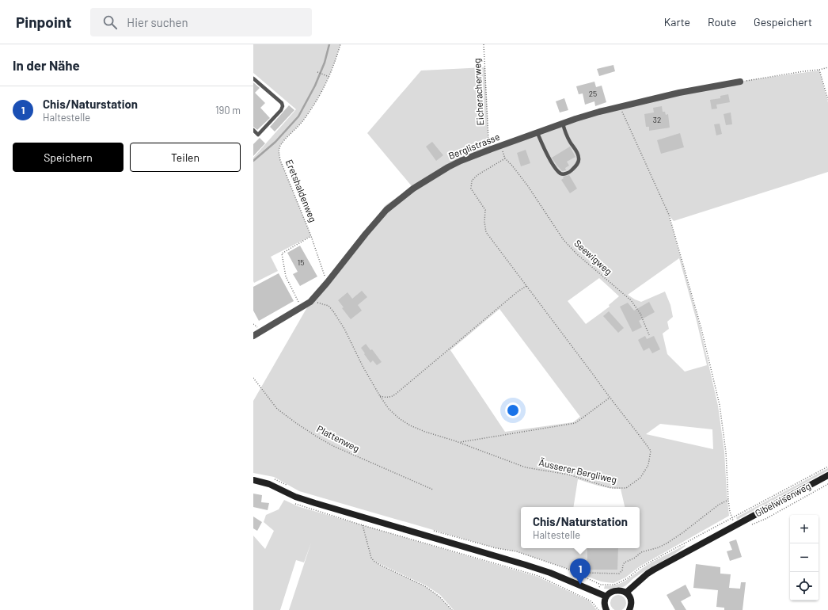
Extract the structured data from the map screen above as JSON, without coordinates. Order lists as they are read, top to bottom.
{
  "streets": {
    "street": ["Berglistrasse"],
    "path": [
      "Eicheracherweg",
      "Eretshaldenweg",
      "Seewigweg",
      "Plattenweg",
      "Äusserer Bergliweg",
      "Gibelwisenweg"
    ]
  },
  "crossings": [
    ["Berglistrasse", "Eretshaldenweg"],
    ["Berglistrasse", "Äusserer Bergliweg"],
    ["Seewigweg", "Äusserer Bergliweg"]
  ],
  "house_numbers": ["25", "32", "15"],
  "page": {
    "header": "Pinpoint",
    "search": "Hier suchen",
    "nav": ["Karte", "Route", "Gespeichert"],
    "heading": "In der Nähe",
    "list": [
      {
        "mark": "1",
        "name": "Chis/Naturstation",
        "note": "Haltestelle",
        "value": "190 m"
      }
    ],
    "buttons": ["Speichern", "Teilen"],
    "popup": ["Chis/Naturstation", "Haltestelle"],
    "map_buttons": ["+", "−"],
    "pins": "1"
  }
}
